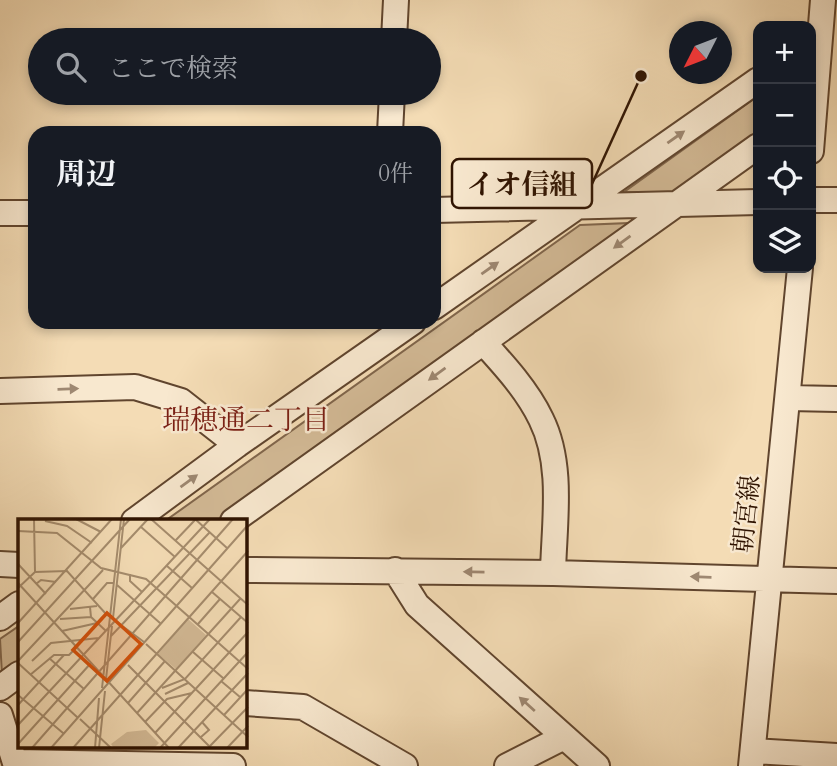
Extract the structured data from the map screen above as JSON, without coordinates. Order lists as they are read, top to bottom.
{
  "streets": {
    "street": ["朝宮線"]
  },
  "districts": ["瑞穂通二丁目"],
  "places": ["イオ信組"],
  "north": "bottom left",
  "page": {
    "map_buttons": ["+", "−"],
    "search": "ここで検索",
    "heading": ["周辺", "0件"]
  }
}
